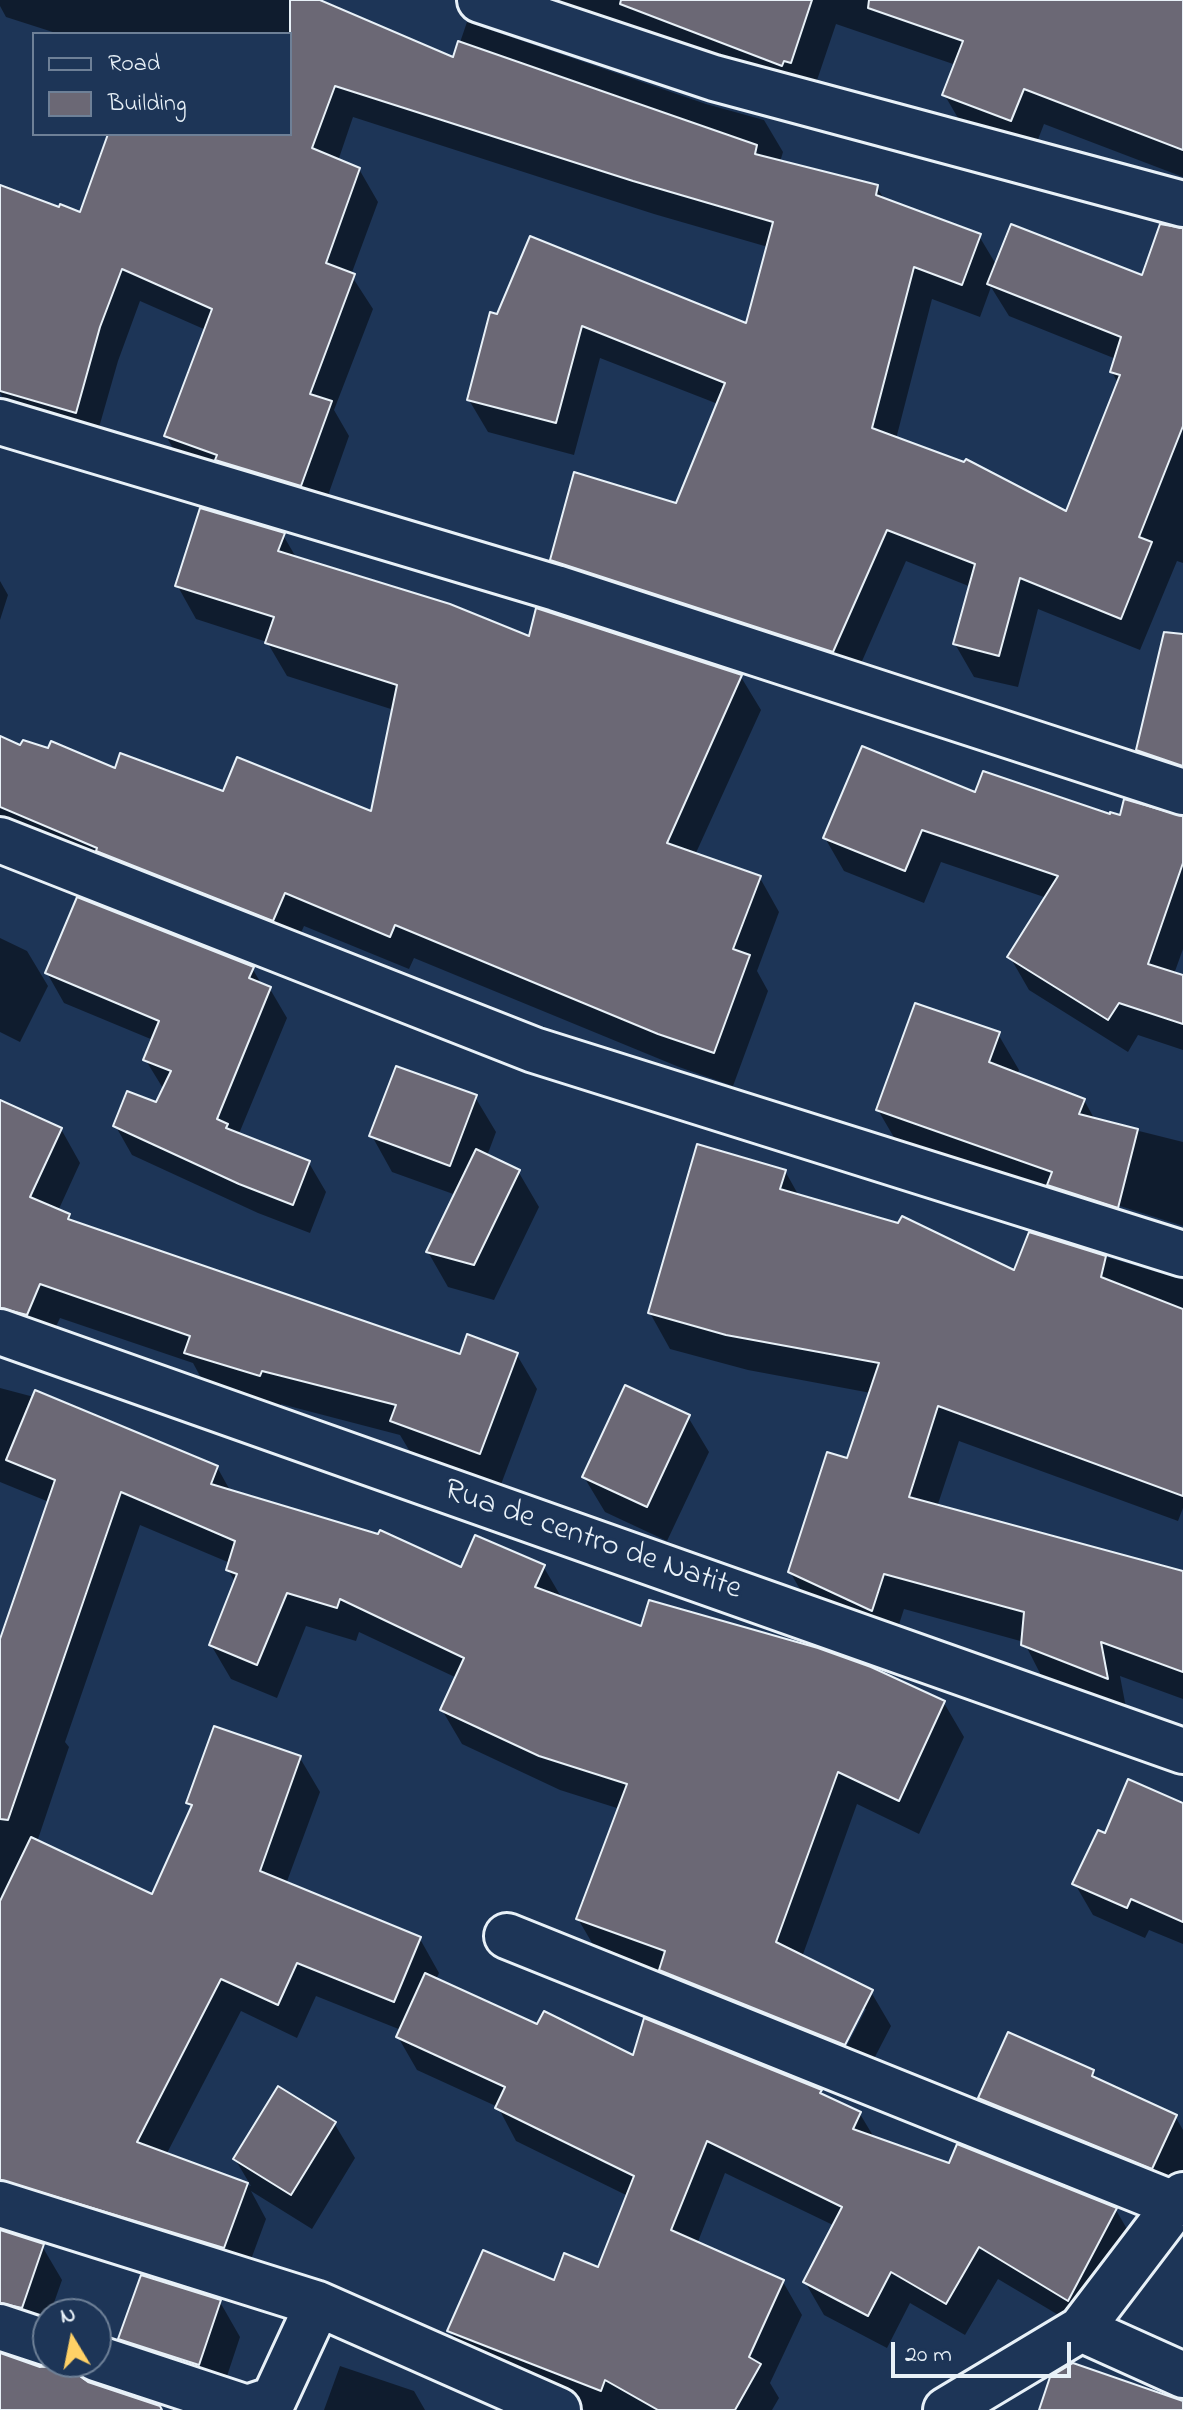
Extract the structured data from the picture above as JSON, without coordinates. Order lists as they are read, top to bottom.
{
  "streets": {
    "street": ["Rua de centro de Natite"]
  },
  "legend": ["Road", "Building"],
  "scale_bar": "20 m",
  "north": "top"
}
